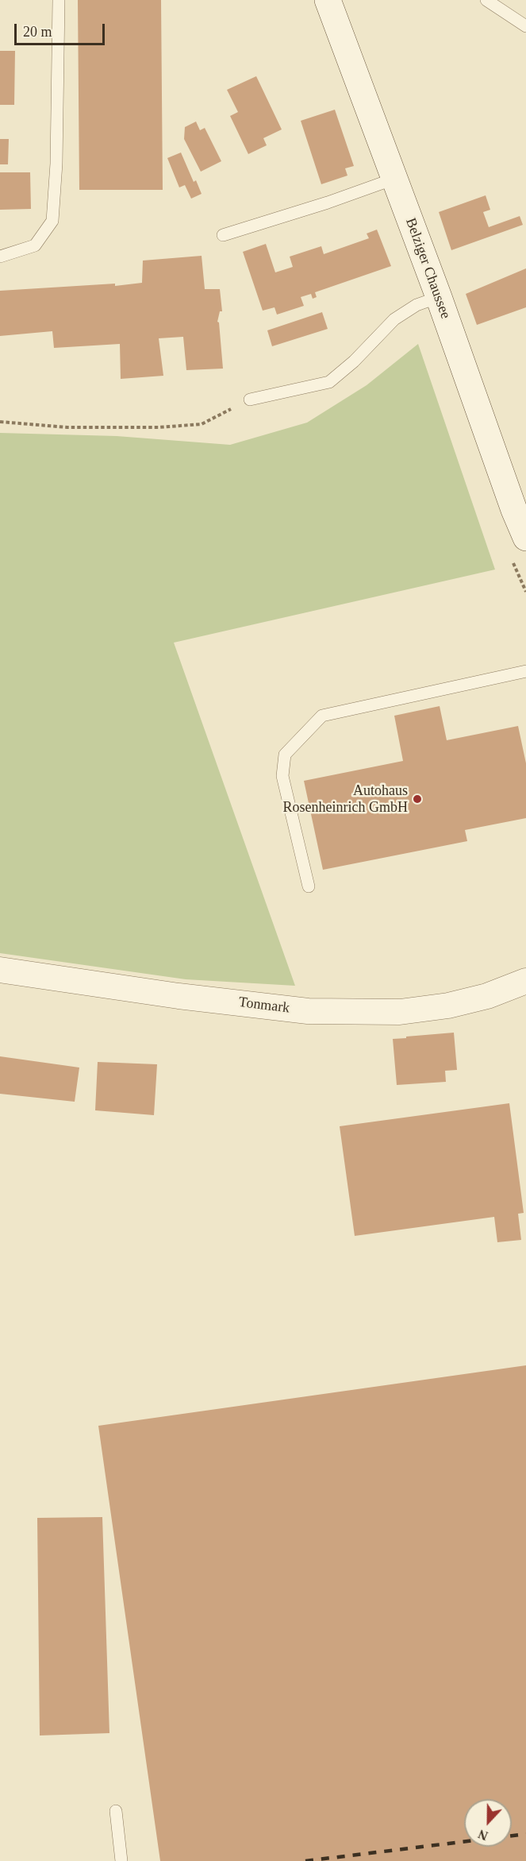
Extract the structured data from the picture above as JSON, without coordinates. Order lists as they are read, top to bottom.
{
  "streets": {
    "main road": ["Belziger Chaussee"],
    "street": ["Tonmark"]
  },
  "places": ["Autohaus Rosenheinrich GmbH"],
  "scale_bar": "20 m",
  "north": "bottom"
}
